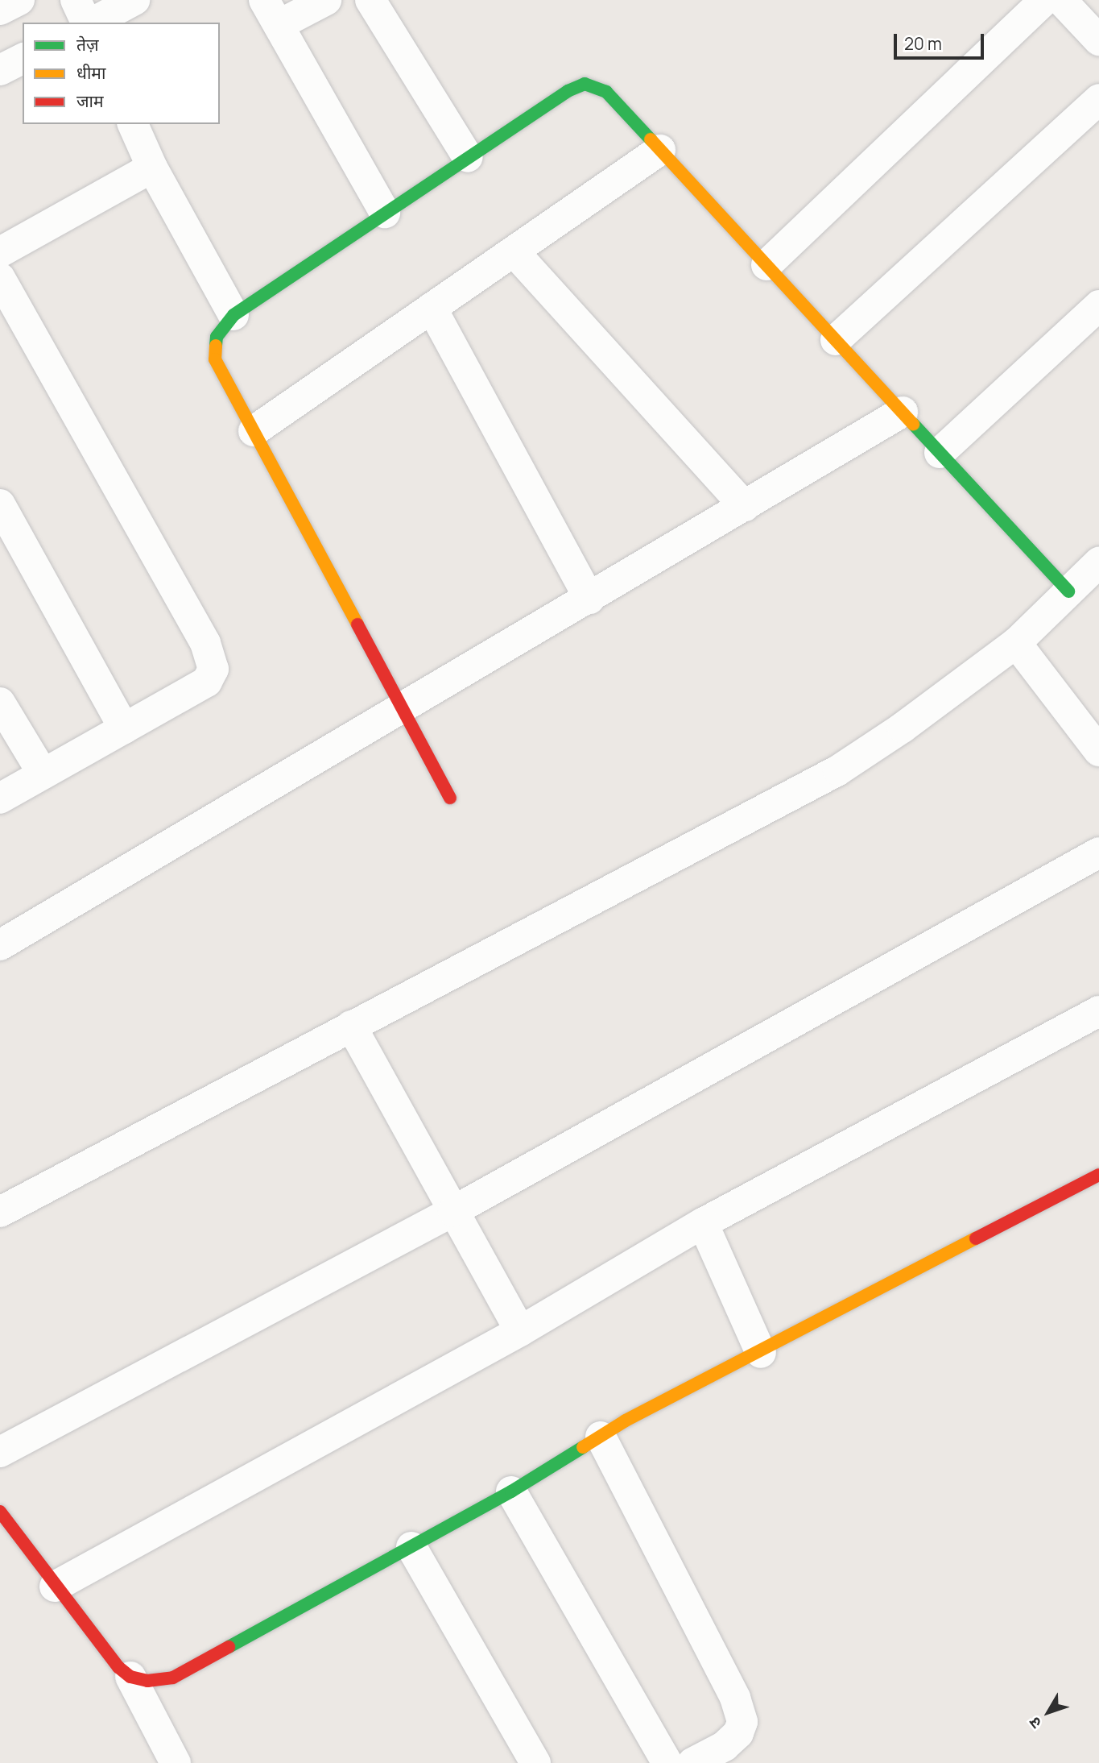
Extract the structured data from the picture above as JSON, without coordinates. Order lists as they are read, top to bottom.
{
  "legend": ["तेज़", "धीमा", "जाम"],
  "scale_bar": "20 m",
  "north": "bottom left"
}
